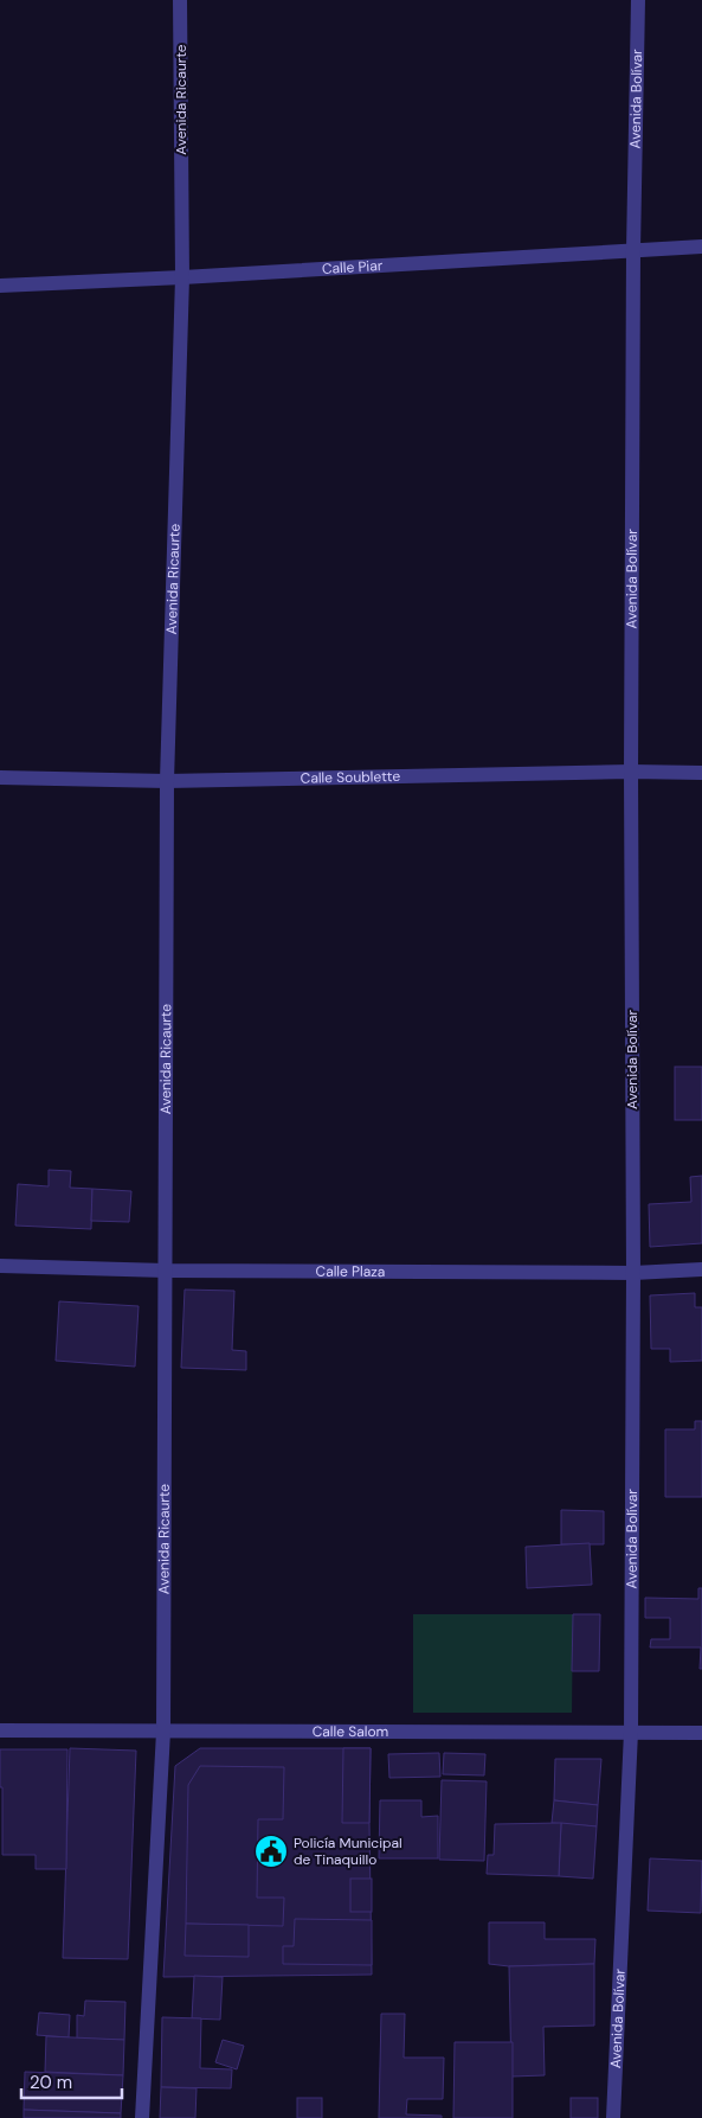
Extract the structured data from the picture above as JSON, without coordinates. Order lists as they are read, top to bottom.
{
  "streets": {
    "street": [
      "Avenida Ricaurte",
      "Avenida Bolívar",
      "Calle Piar",
      "Calle Soublette",
      "Calle Plaza",
      "Calle Salom"
    ]
  },
  "crossings": [
    ["Avenida Ricaurte", "Calle Piar"],
    ["Avenida Ricaurte", "Calle Soublette"],
    ["Avenida Ricaurte", "Calle Plaza"],
    ["Avenida Ricaurte", "Calle Salom"],
    ["Avenida Bolívar", "Calle Piar"],
    ["Avenida Bolívar", "Calle Soublette"],
    ["Avenida Bolívar", "Calle Plaza"],
    ["Avenida Bolívar", "Calle Salom"]
  ],
  "places": {
    "public building": ["Policía Municipal de Tinaquillo"]
  },
  "scale_bar": "20 m"
}
